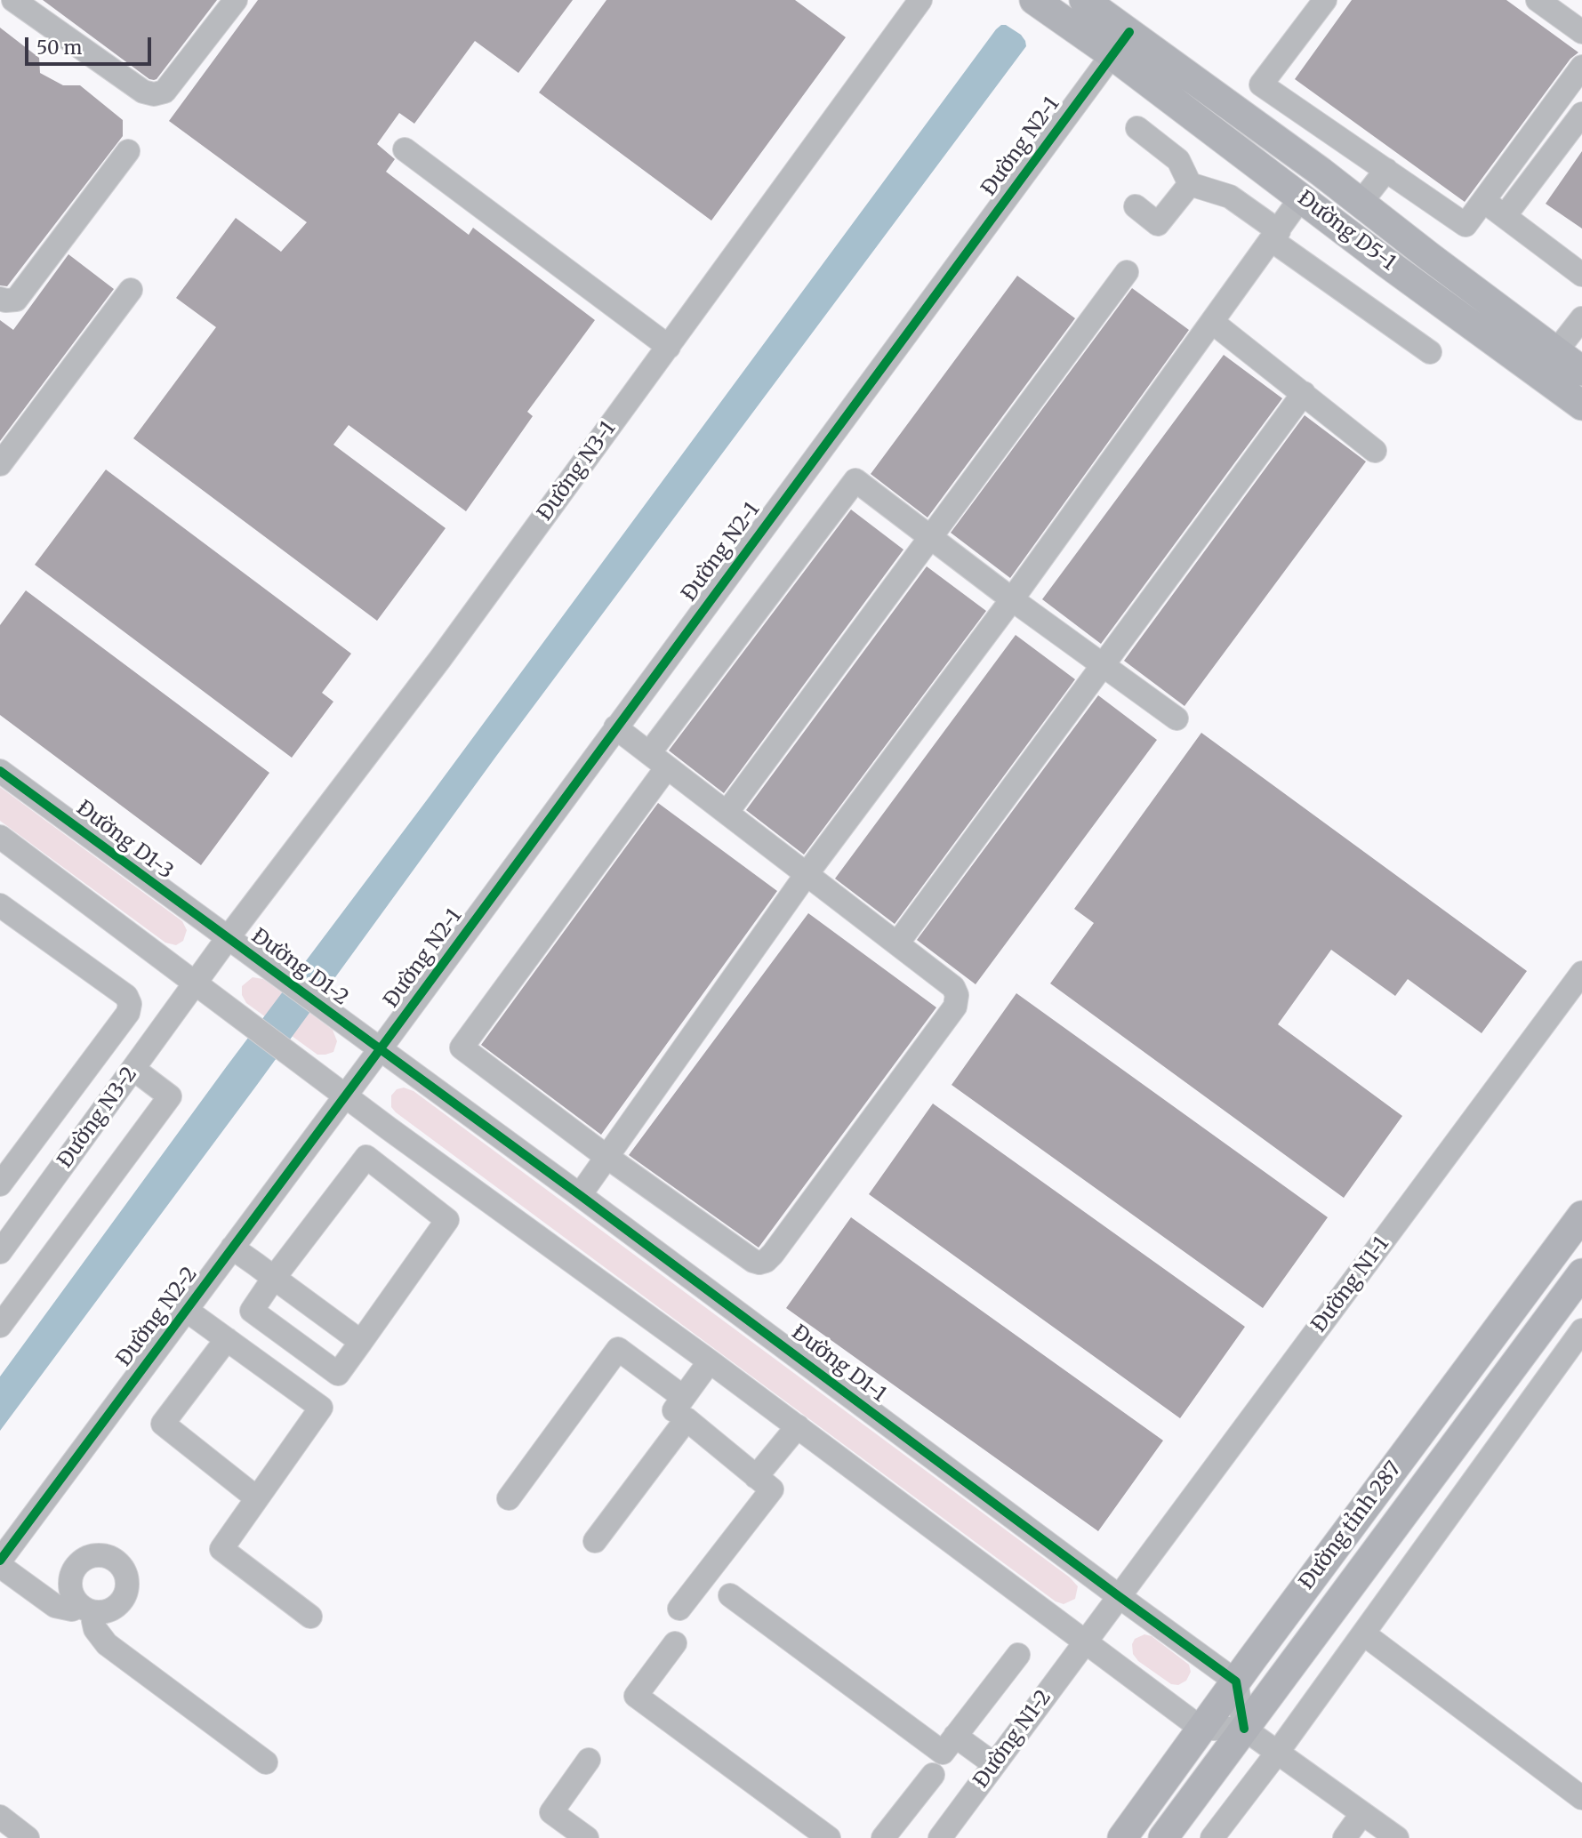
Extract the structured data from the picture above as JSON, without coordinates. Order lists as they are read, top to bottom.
{
  "streets": {
    "main road": ["Đường D5-1", "Đường tỉnh 287"],
    "street": [
      "Đường N2-1",
      "Đường N3-1",
      "Đường D1-3",
      "Đường D1-2",
      "Đường N3-2",
      "Đường N1-1",
      "Đường N2-2",
      "Đường D1-1",
      "Đường N1-2"
    ]
  },
  "crossings": [
    ["Đường N2-1", "Đường D5-1"],
    ["Đường N2-1", "Đường D1-2"],
    ["Đường N2-1", "Đường N2-2"],
    ["Đường N2-1", "Đường D1-1"],
    ["Đường N3-1", "Đường D1-3"],
    ["Đường N3-1", "Đường D1-2"],
    ["Đường N3-1", "Đường N3-2"],
    ["Đường D1-3", "Đường D1-2"],
    ["Đường D1-2", "Đường D1-1"],
    ["Đường N1-1", "Đường D1-1"],
    ["Đường N1-1", "Đường N1-2"],
    ["Đường D1-1", "Đường tỉnh 287"]
  ],
  "scale_bar": "50 m"
}
